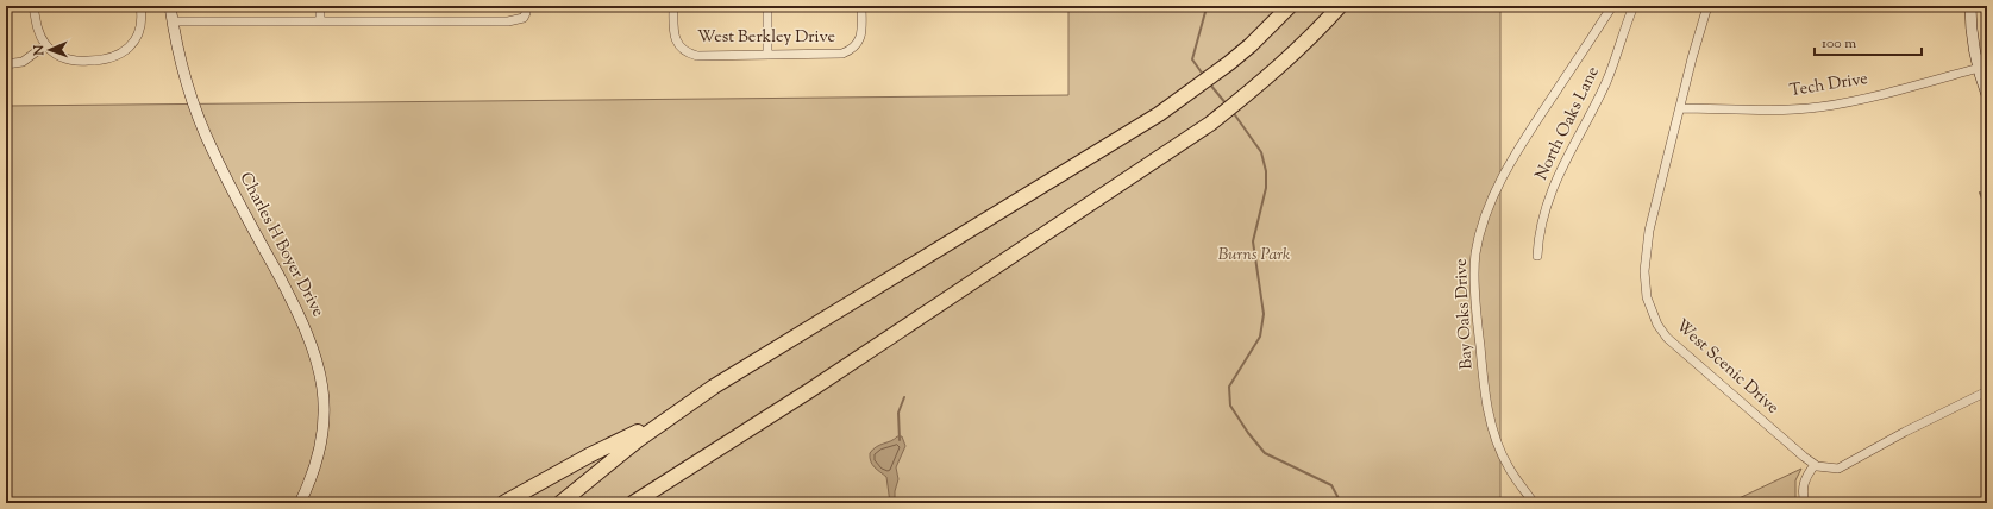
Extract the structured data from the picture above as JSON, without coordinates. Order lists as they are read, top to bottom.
{
  "streets": {
    "street": [
      "West Berkley Drive",
      "Tech Drive",
      "North Oaks Lane",
      "Charles H Boyer Drive",
      "Bay Oaks Drive",
      "West Scenic Drive"
    ]
  },
  "crossings": [
    ["Tech Drive", "West Scenic Drive"]
  ],
  "parks": ["Burns Park"],
  "scale_bar": "100 m",
  "north": "left"
}
